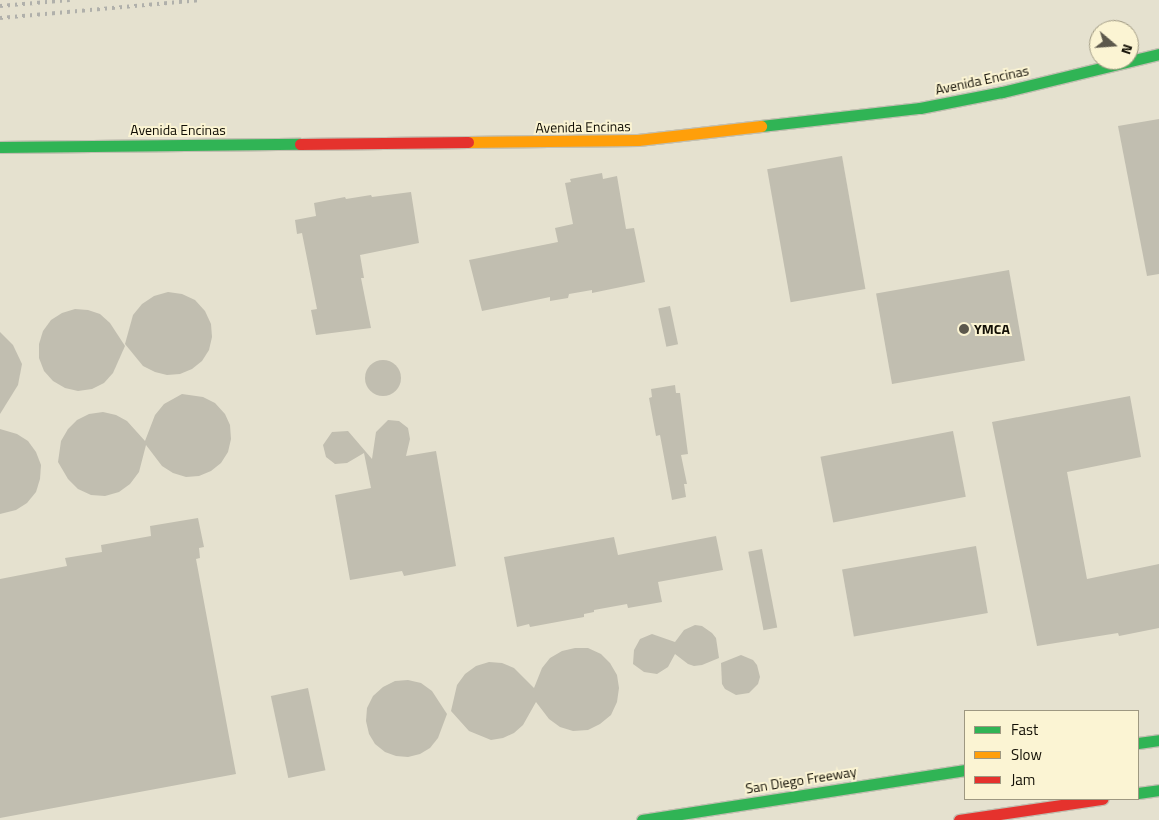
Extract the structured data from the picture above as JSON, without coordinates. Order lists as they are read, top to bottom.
{
  "streets": {
    "main road": ["Avenida Encinas", "San Diego Freeway"]
  },
  "places": ["YMCA"],
  "legend": ["Fast", "Slow", "Jam"],
  "north": "right"
}
